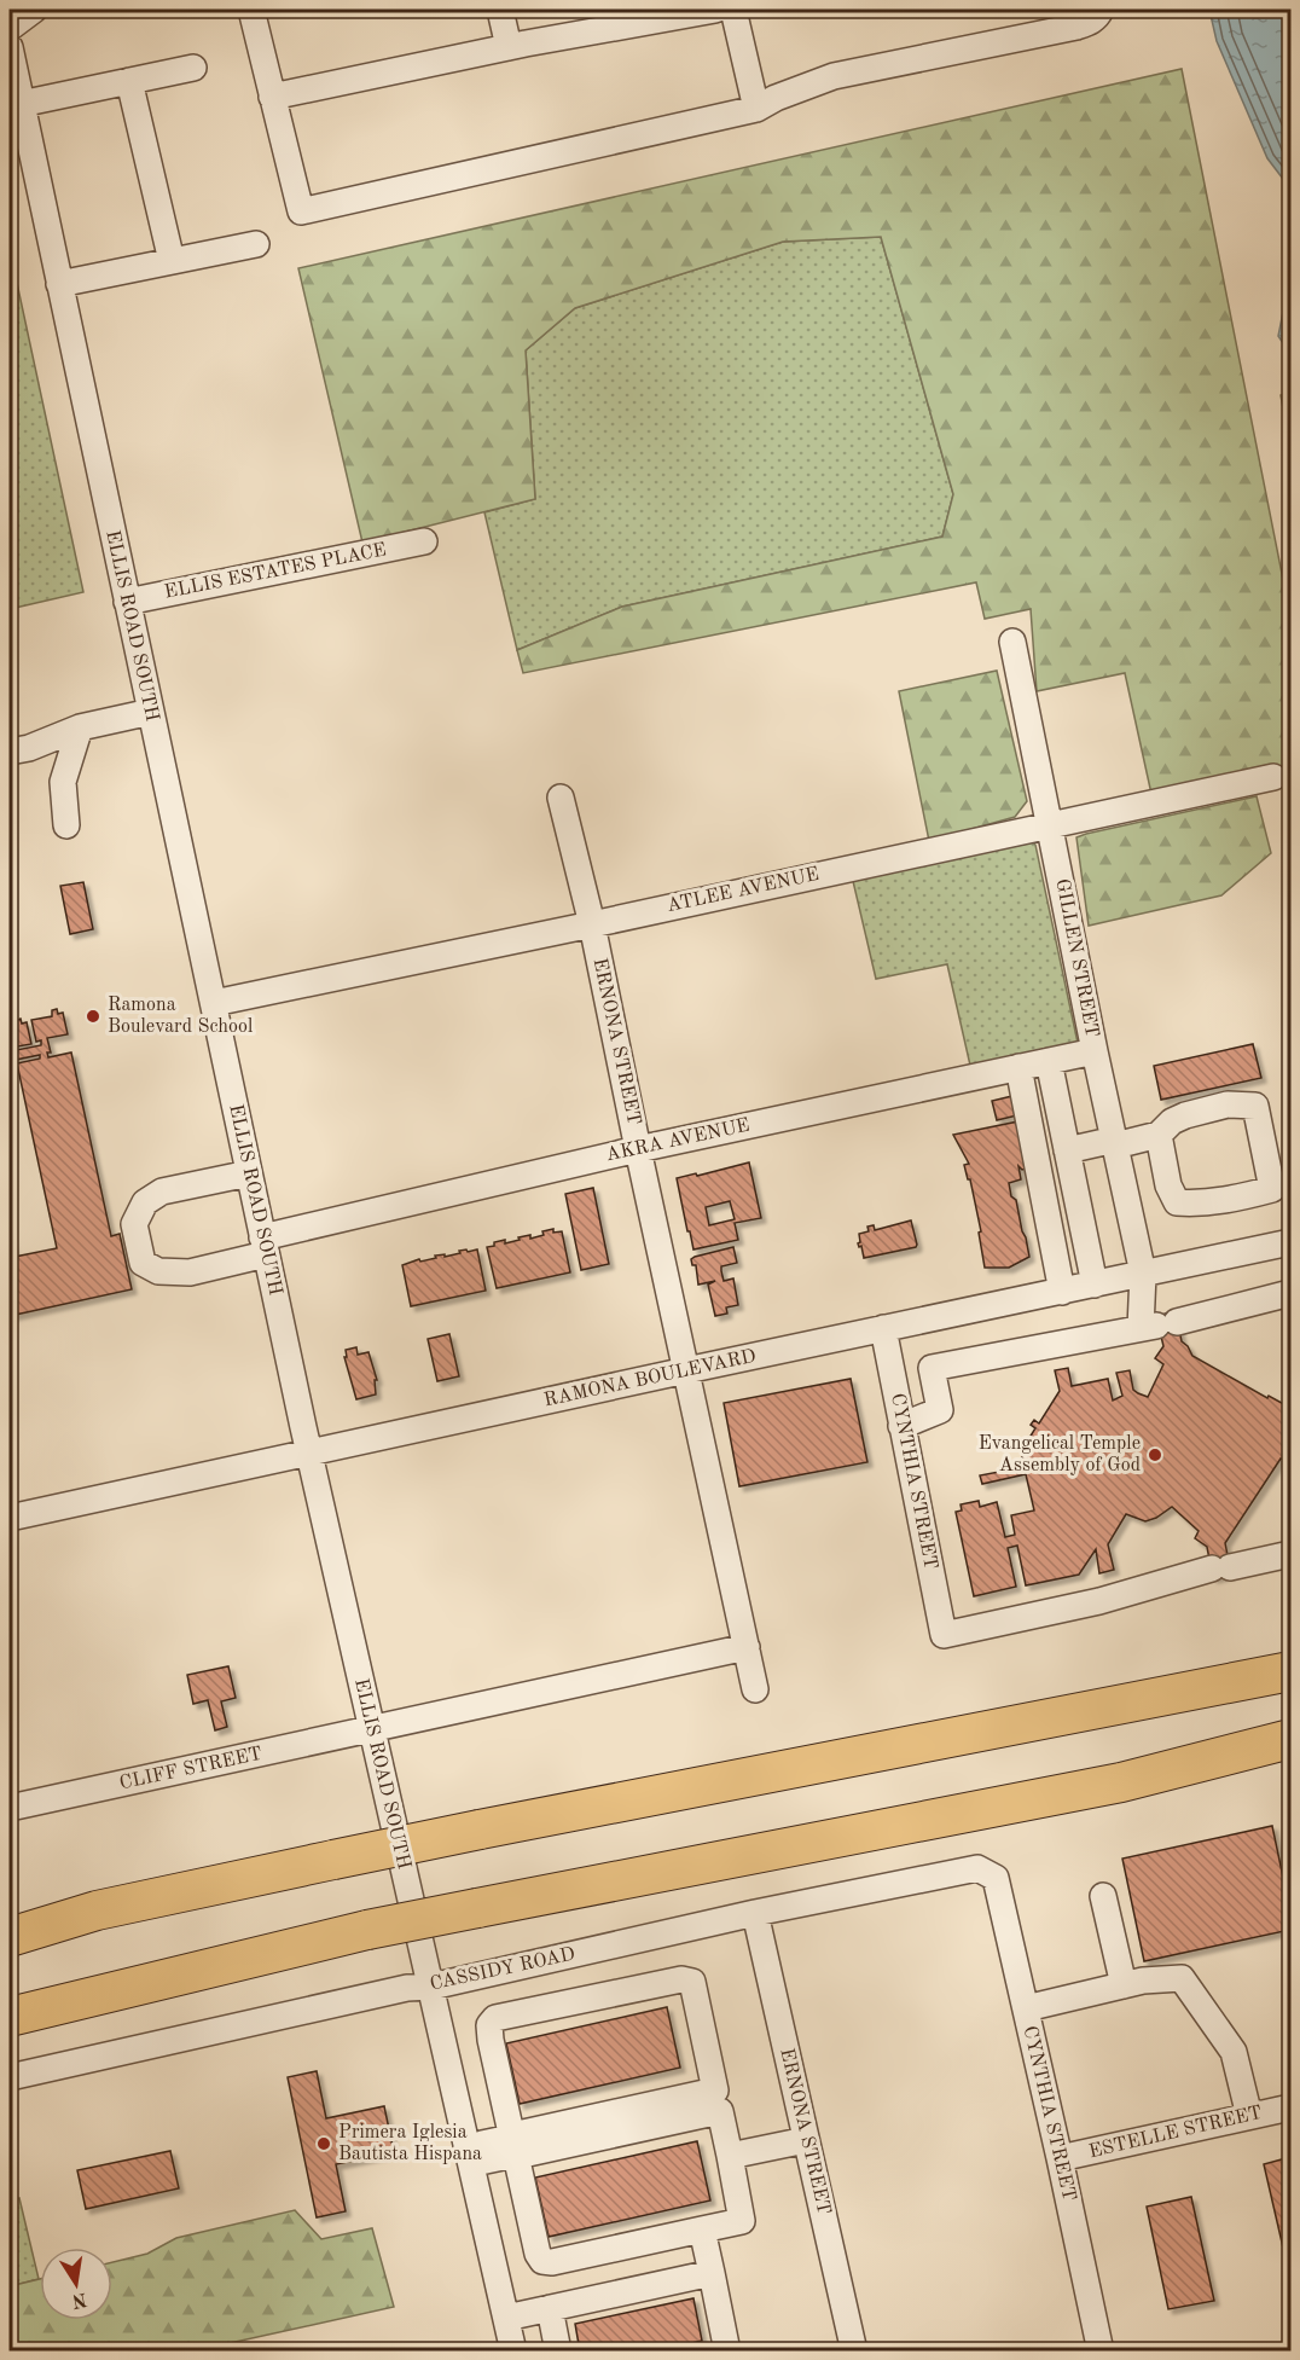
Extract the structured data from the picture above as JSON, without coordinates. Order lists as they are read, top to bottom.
{
  "streets": {
    "street": [
      "ELLIS ESTATES PLACE",
      "ELLIS ROAD SOUTH",
      "ATLEE AVENUE",
      "GILLEN STREET",
      "ERNONA STREET",
      "AKRA AVENUE",
      "RAMONA BOULEVARD",
      "CYNTHIA STREET",
      "CLIFF STREET",
      "CASSIDY ROAD",
      "ESTELLE STREET"
    ]
  },
  "crossings": [
    ["ELLIS ESTATES PLACE", "ELLIS ROAD SOUTH"],
    ["ELLIS ROAD SOUTH", "ATLEE AVENUE"],
    ["ELLIS ROAD SOUTH", "AKRA AVENUE"],
    ["ELLIS ROAD SOUTH", "RAMONA BOULEVARD"],
    ["ELLIS ROAD SOUTH", "CLIFF STREET"],
    ["ELLIS ROAD SOUTH", "CASSIDY ROAD"],
    ["ATLEE AVENUE", "GILLEN STREET"],
    ["ATLEE AVENUE", "ERNONA STREET"],
    ["GILLEN STREET", "AKRA AVENUE"],
    ["GILLEN STREET", "RAMONA BOULEVARD"],
    ["ERNONA STREET", "AKRA AVENUE"],
    ["ERNONA STREET", "RAMONA BOULEVARD"],
    ["ERNONA STREET", "CLIFF STREET"],
    ["ERNONA STREET", "CASSIDY ROAD"],
    ["RAMONA BOULEVARD", "CYNTHIA STREET"],
    ["CYNTHIA STREET", "CASSIDY ROAD"],
    ["CYNTHIA STREET", "ESTELLE STREET"]
  ],
  "places": ["Ramona Boulevard School", "Evangelical Temple Assembly of God", "Primera Iglesia Bautista Hispana"],
  "north": "bottom"
}
